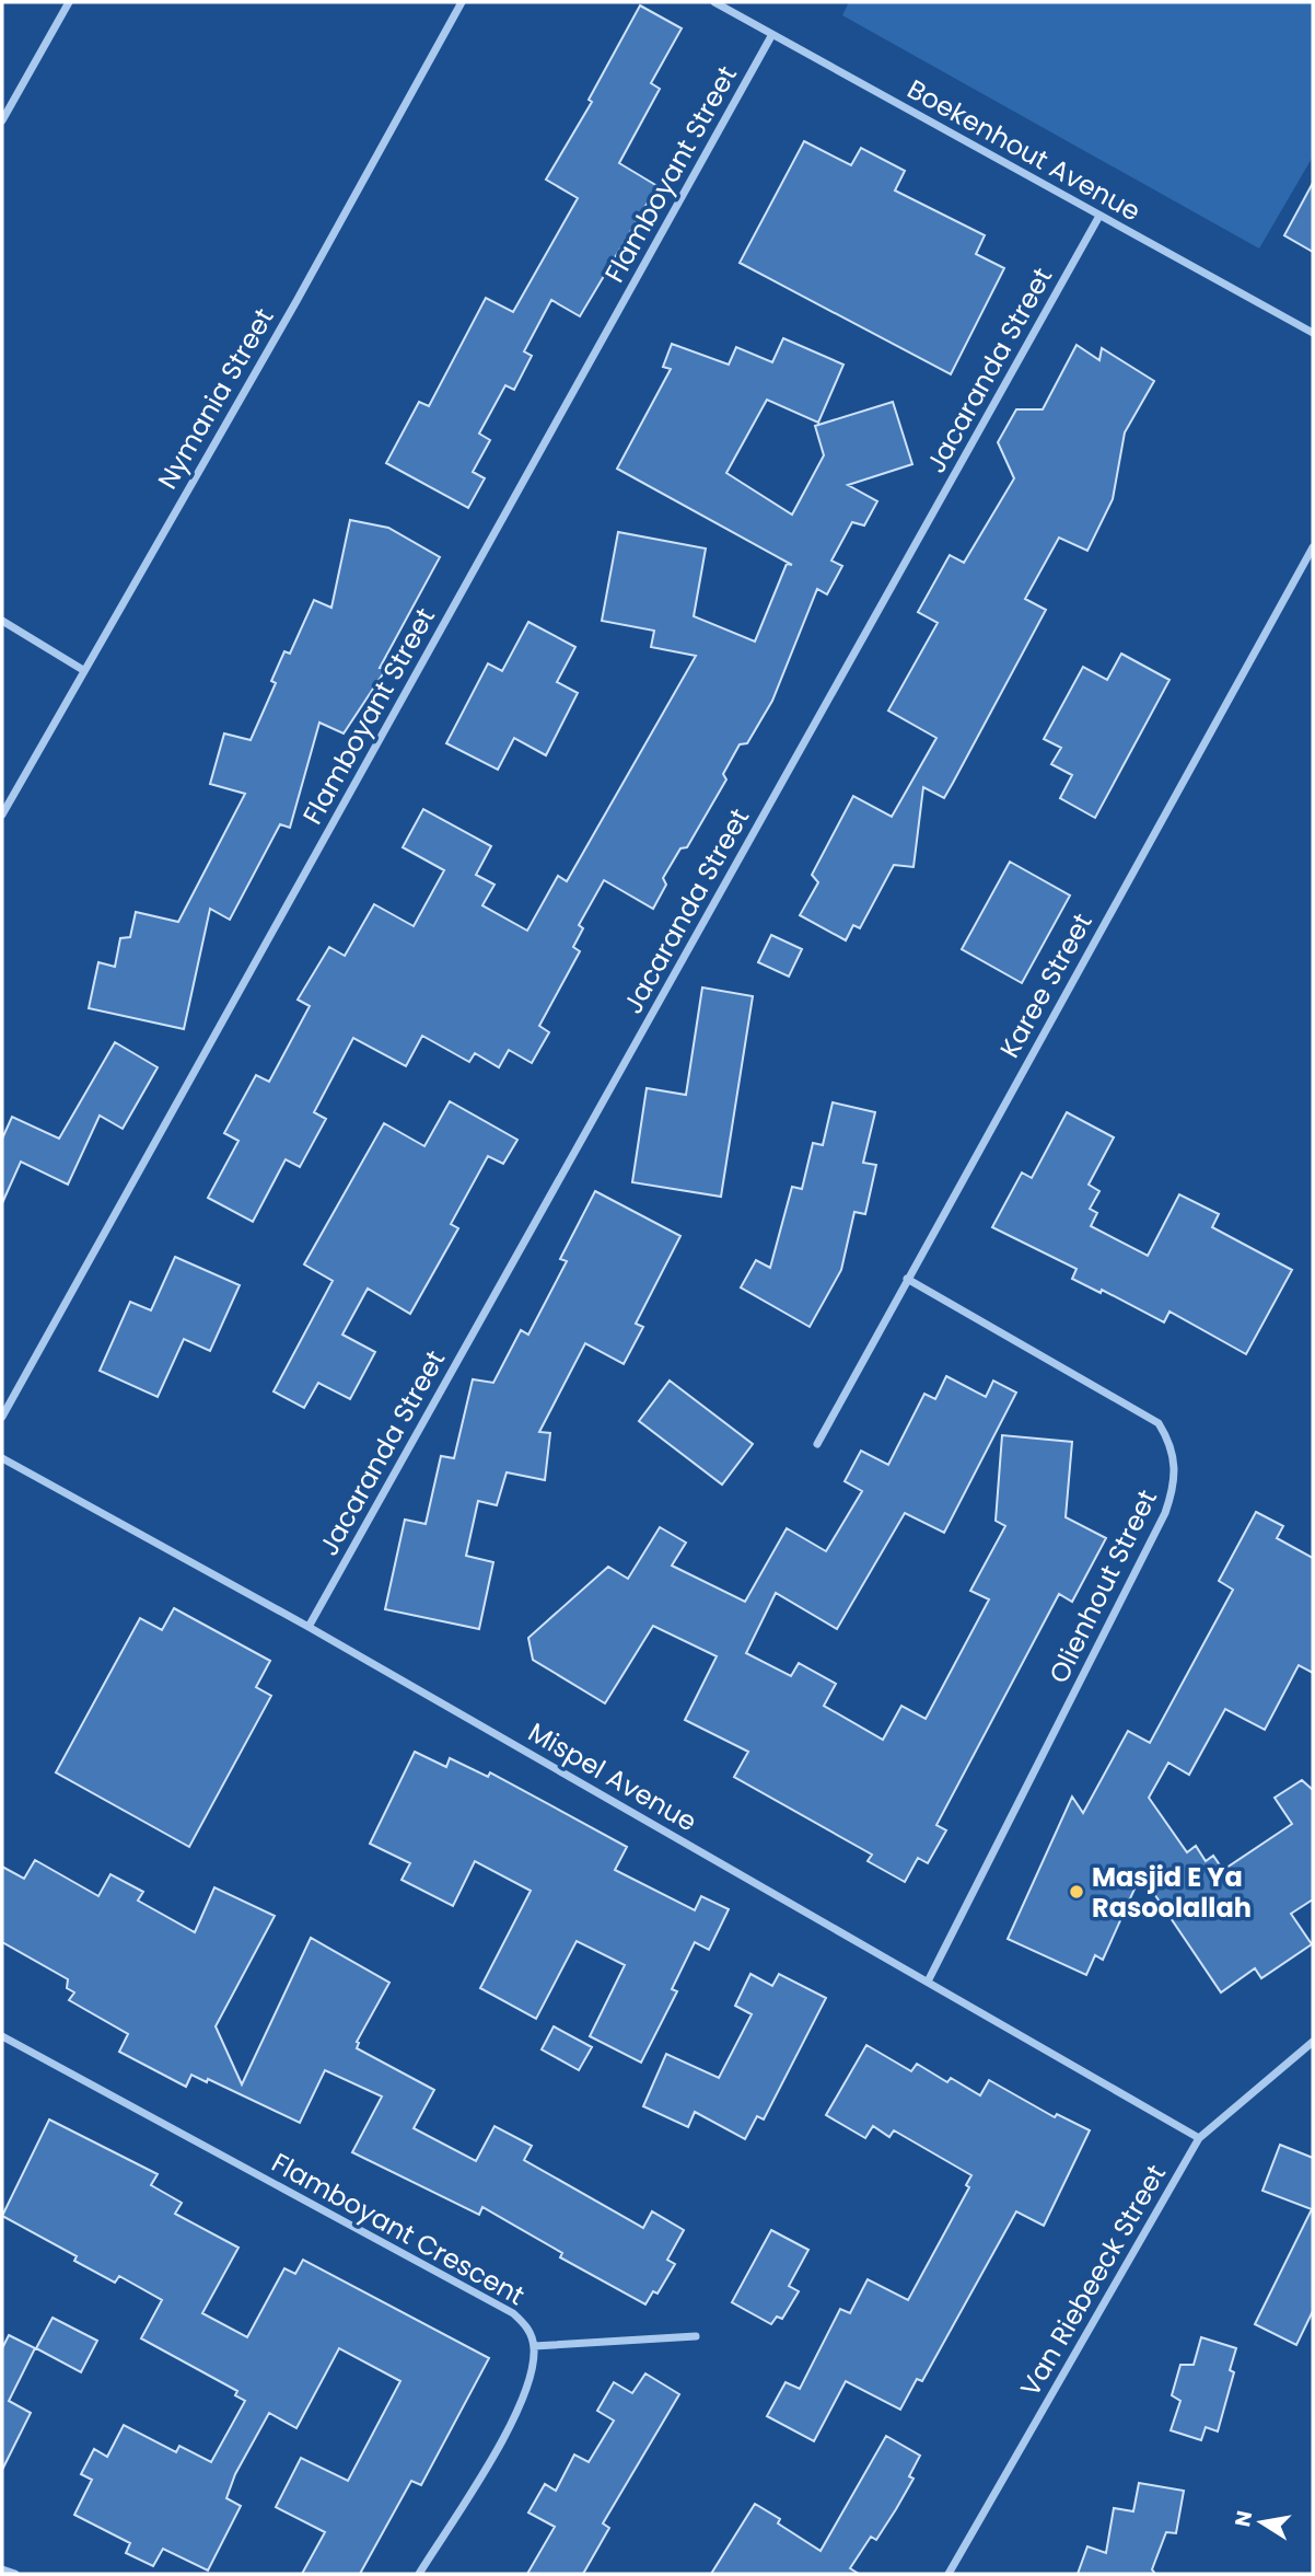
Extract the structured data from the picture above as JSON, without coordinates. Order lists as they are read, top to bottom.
{
  "streets": {
    "street": [
      "Boekenhout Avenue",
      "Flamboyant Street",
      "Jacaranda Street",
      "Nymania Street",
      "Karee Street",
      "Olienhout Street",
      "Mispel Avenue",
      "Flamboyant Crescent",
      "Van Riebeeck Street"
    ]
  },
  "crossings": [
    ["Boekenhout Avenue", "Flamboyant Street"],
    ["Boekenhout Avenue", "Jacaranda Street"],
    ["Jacaranda Street", "Mispel Avenue"],
    ["Karee Street", "Olienhout Street"],
    ["Olienhout Street", "Mispel Avenue"],
    ["Mispel Avenue", "Van Riebeeck Street"]
  ],
  "places": ["Masjid E Ya Rasoolallah"],
  "north": "left"
}
